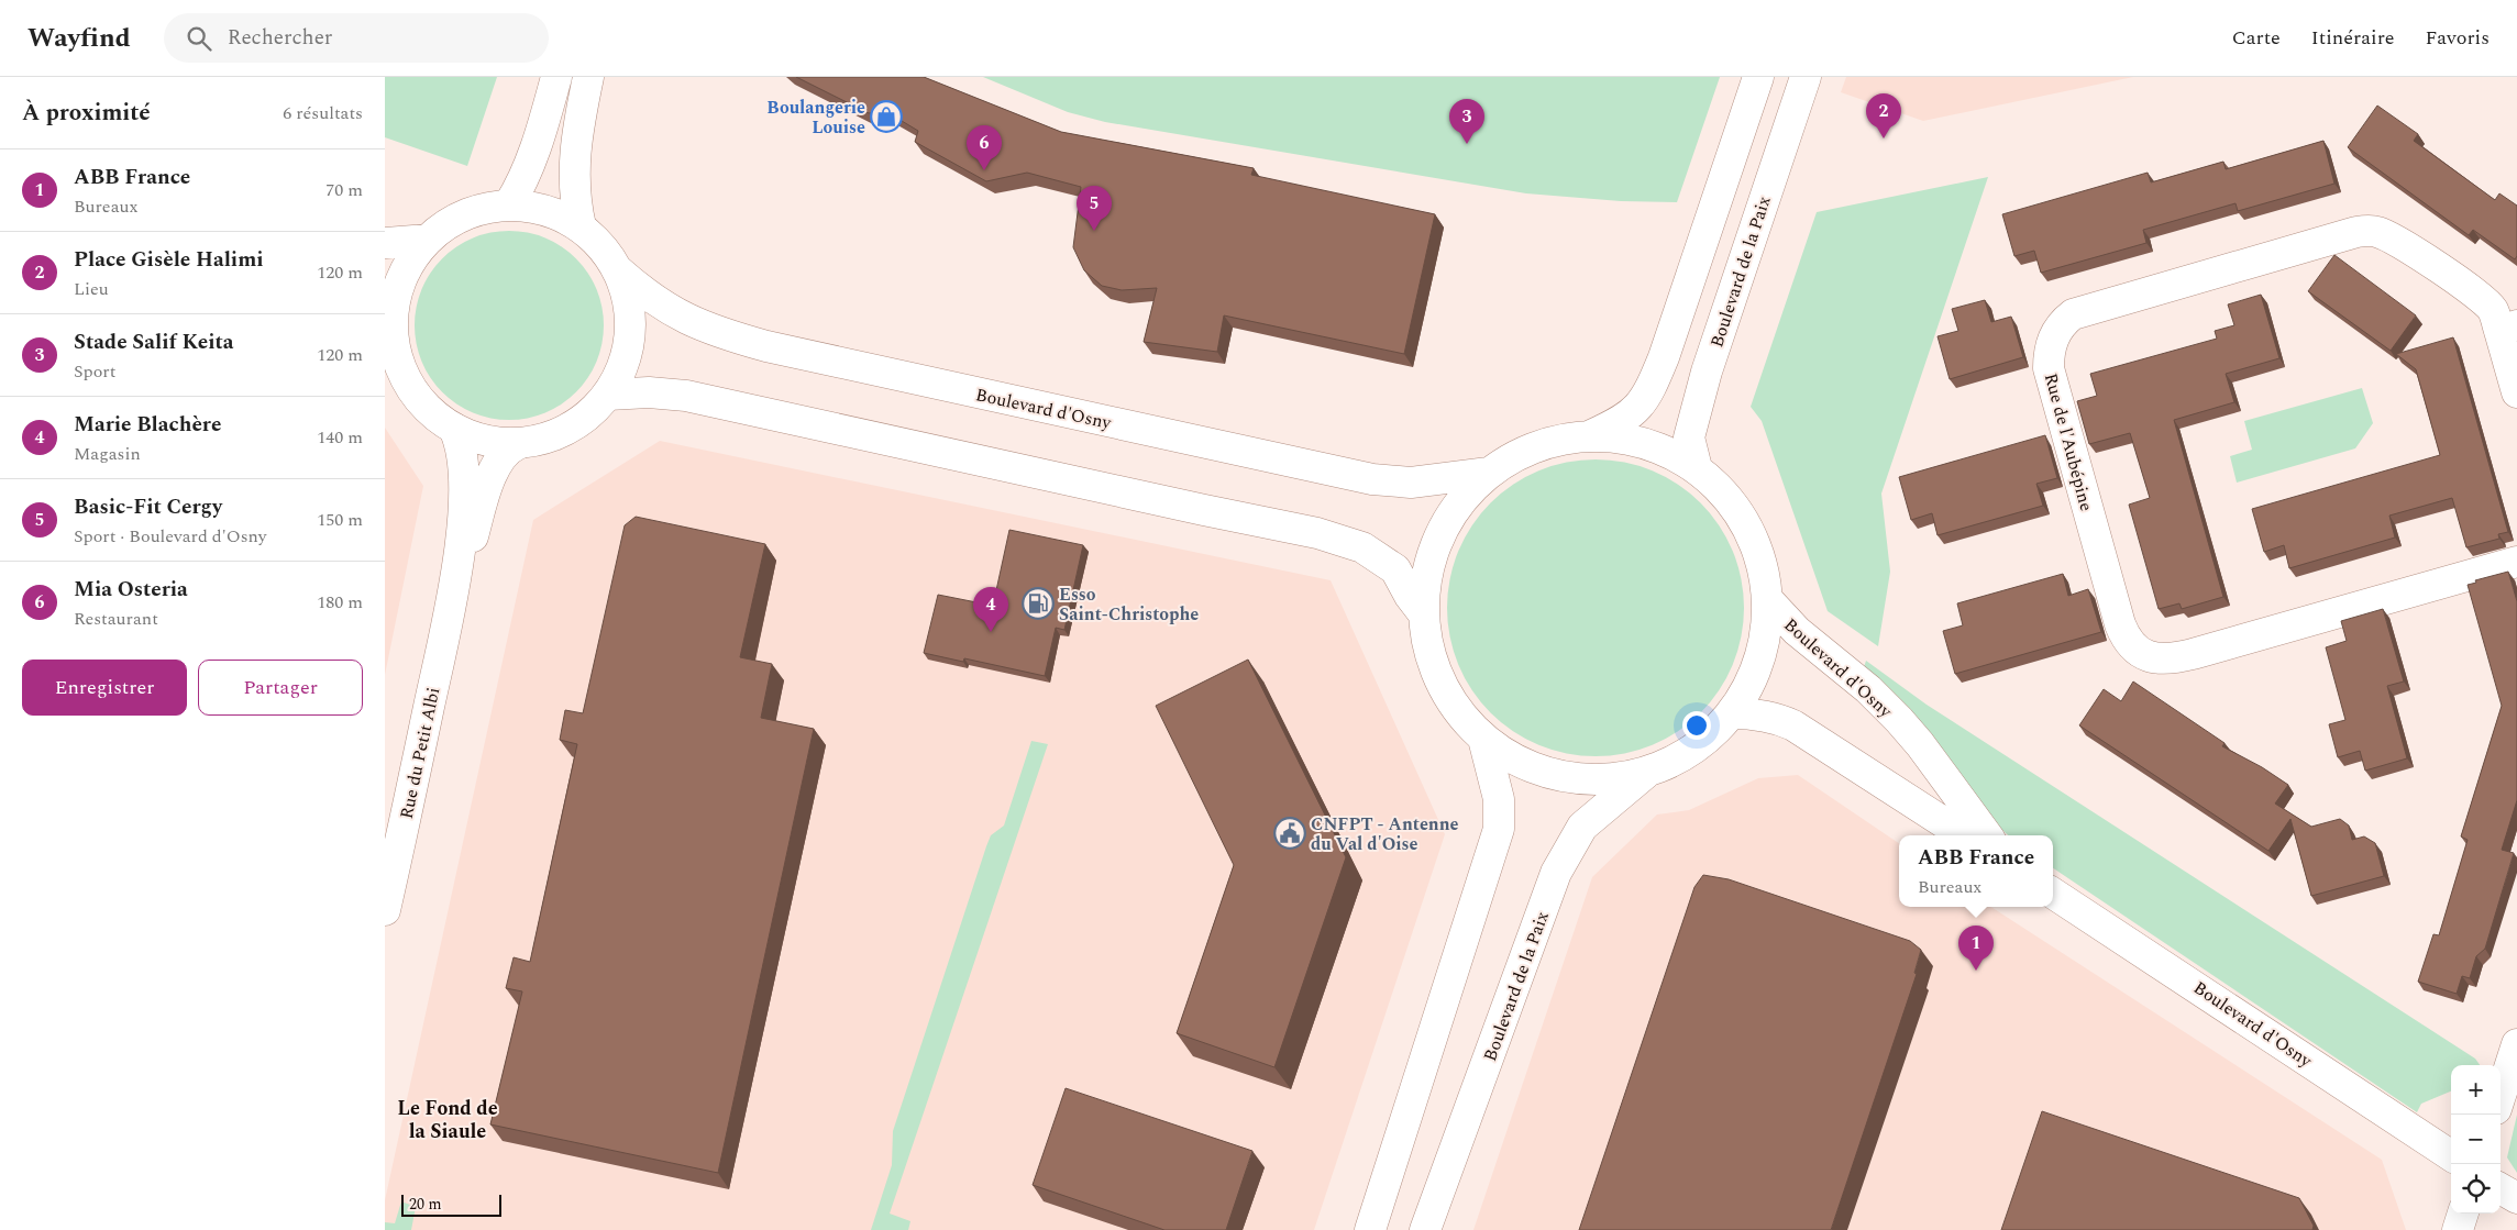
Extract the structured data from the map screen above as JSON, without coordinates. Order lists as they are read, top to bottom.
{
  "streets": {
    "main road": [
      "Boulevard de la Paix",
      "Boulevard d'Osny",
      "Rue de l'Aubépine",
      "Rue du Petit Albi"
    ]
  },
  "districts": ["Le Fond de la Siaule"],
  "places": {
    "shop": ["Boulangerie Louise"],
    "fuel station": ["Esso Saint-Christophe"],
    "public building": ["CNFPT - Antenne du Val d'Oise"]
  },
  "scale_bar": "20 m",
  "page": {
    "header": "Wayfind",
    "search": "Rechercher",
    "nav": ["Carte", "Itinéraire", "Favoris"],
    "heading": ["À proximité", "6 résultats"],
    "pins": [
      "2",
      "3",
      "6",
      "5",
      "4",
      "1"
    ],
    "list": [
      {
        "mark": "1",
        "name": "ABB France",
        "note": "Bureaux",
        "value": "70 m"
      },
      {
        "mark": "2",
        "name": "Place Gisèle Halimi",
        "note": "Lieu",
        "value": "120 m"
      },
      {
        "mark": "3",
        "name": "Stade Salif Keita",
        "note": "Sport",
        "value": "120 m"
      },
      {
        "mark": "4",
        "name": "Marie Blachère",
        "note": "Magasin",
        "value": "140 m"
      },
      {
        "mark": "5",
        "name": "Basic-Fit Cergy",
        "note": "Sport · Boulevard d'Osny",
        "value": "150 m"
      },
      {
        "mark": "6",
        "name": "Mia Osteria",
        "note": "Restaurant",
        "value": "180 m"
      }
    ],
    "buttons": ["Enregistrer", "Partager"],
    "popup": ["ABB France", "Bureaux"],
    "map_buttons": ["+", "−"],
    "scale": "20 m"
  }
}
